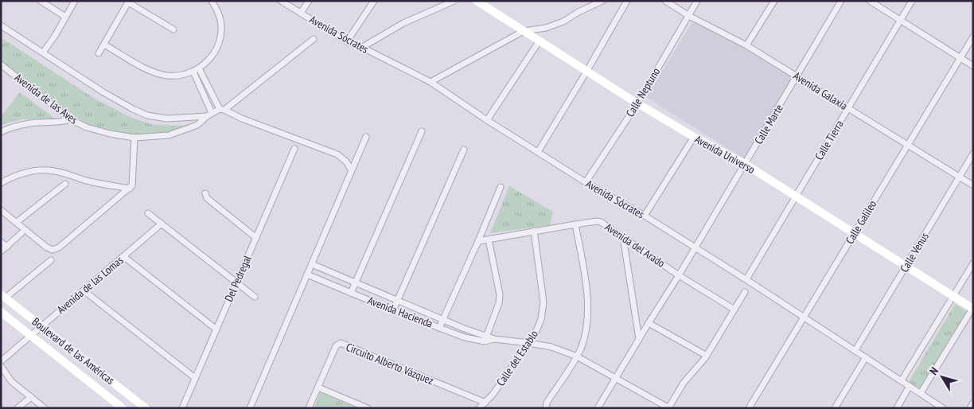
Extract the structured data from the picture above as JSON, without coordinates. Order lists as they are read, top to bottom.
{
  "streets": {
    "street": [
      "Avenida Sócrates",
      "Avenida Galaxia",
      "Calle Neptuno",
      "Avenida de las Aves",
      "Calle Marte",
      "Calle Tierra",
      "Avenida Universo",
      "Calle Galileo",
      "Avenida del Arado",
      "Calle Venus",
      "Del Pedregal",
      "Avenida de las Lomas",
      "Avenida Hacienda",
      "Boulevard de las Américas",
      "Calle del Establo",
      "Circuito Alberto Vázquez"
    ]
  },
  "crossings": [
    ["Avenida Sócrates", "Calle Neptuno"],
    ["Avenida Sócrates", "Calle Marte"],
    ["Avenida Sócrates", "Calle Tierra"],
    ["Avenida Sócrates", "Calle Galileo"],
    ["Avenida Sócrates", "Calle Venus"],
    ["Avenida Galaxia", "Calle Neptuno"],
    ["Avenida Galaxia", "Calle Marte"],
    ["Avenida Galaxia", "Calle Tierra"],
    ["Avenida Galaxia", "Calle Galileo"],
    ["Avenida Galaxia", "Calle Venus"],
    ["Calle Neptuno", "Avenida Universo"],
    ["Calle Marte", "Avenida Universo"],
    ["Calle Marte", "Avenida del Arado"],
    ["Calle Marte", "Avenida Hacienda"],
    ["Calle Tierra", "Avenida Universo"],
    ["Avenida Universo", "Calle Galileo"],
    ["Avenida Universo", "Calle Venus"],
    ["Avenida del Arado", "Calle del Establo"],
    ["Avenida de las Lomas", "Boulevard de las Américas"],
    ["Avenida Hacienda", "Calle del Establo"],
    ["Calle del Establo", "Circuito Alberto Vázquez"]
  ],
  "north": "top left"
}
